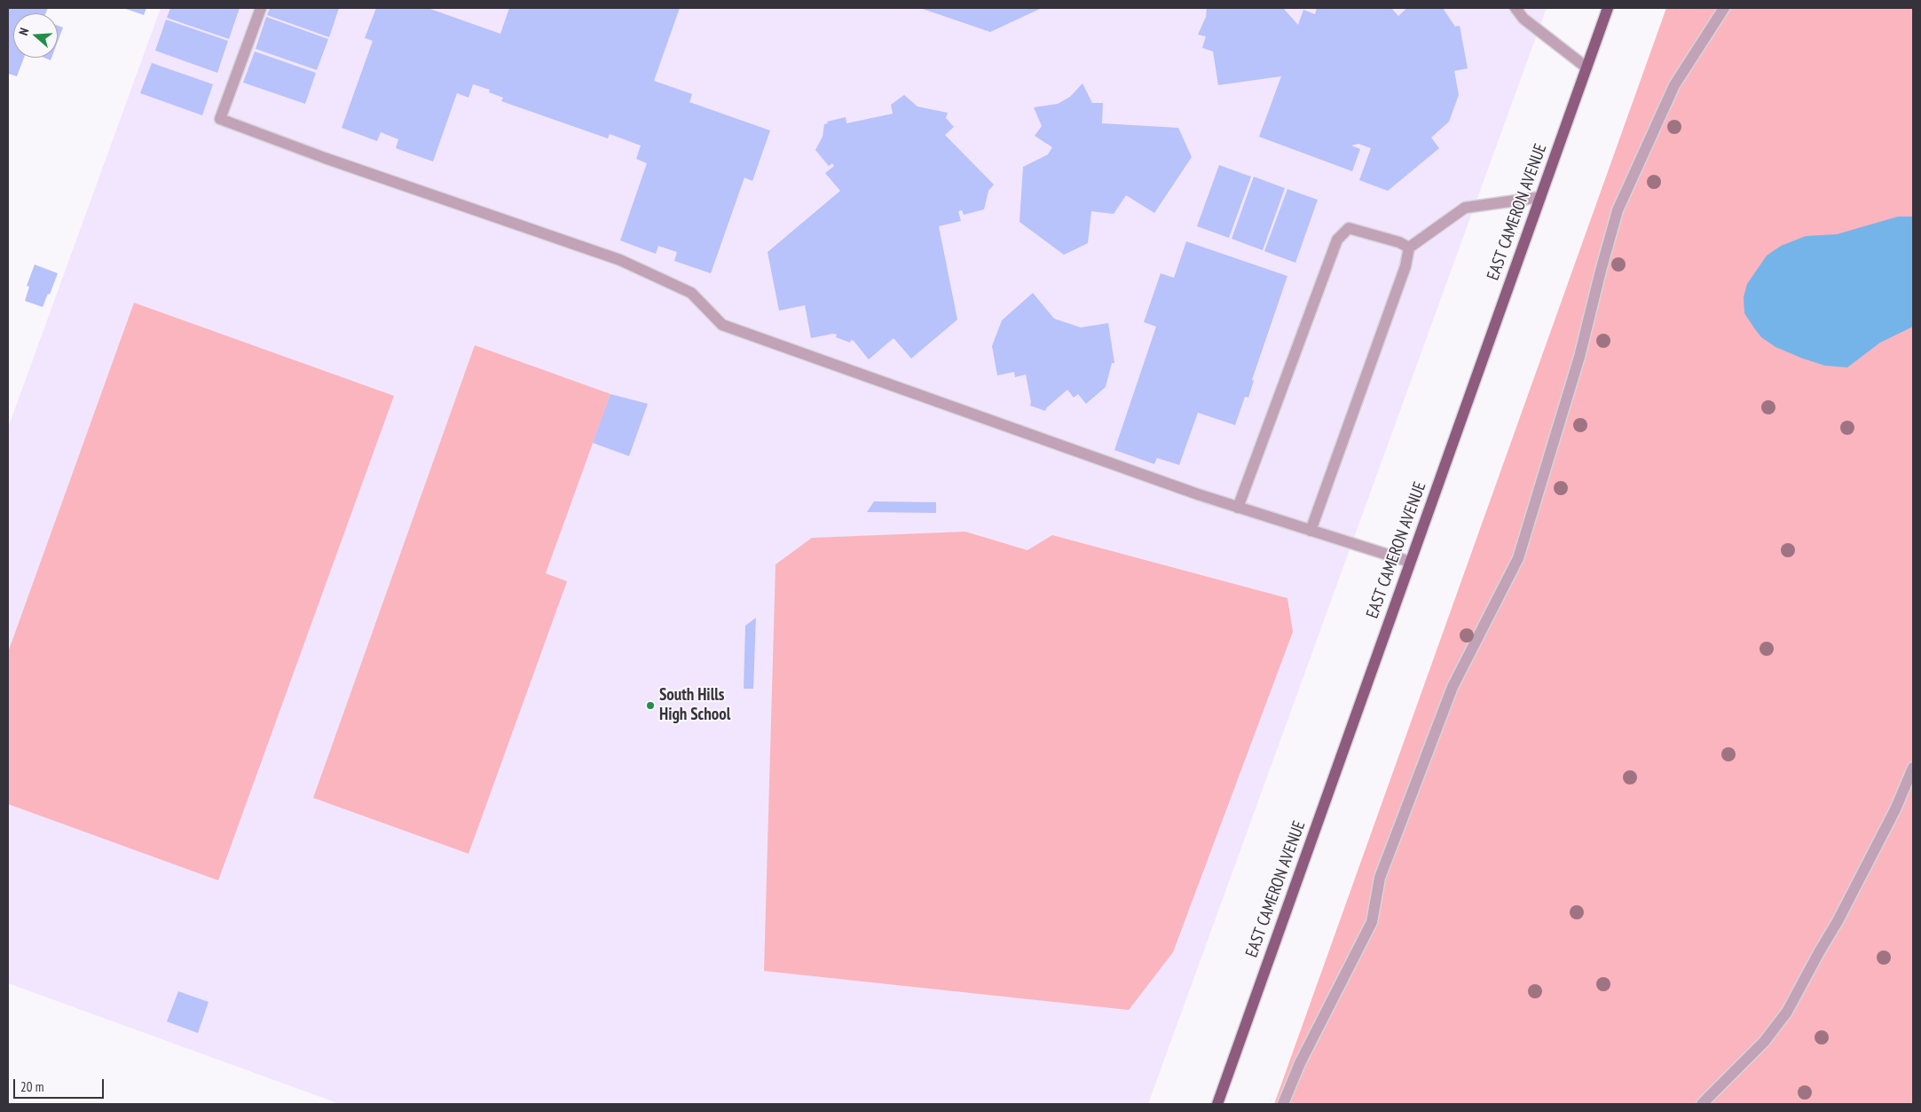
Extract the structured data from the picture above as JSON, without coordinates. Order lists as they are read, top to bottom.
{
  "streets": {
    "main road": ["EAST CAMERON AVENUE"]
  },
  "places": ["South Hills High School"],
  "scale_bar": "20 m",
  "north": "left"
}
